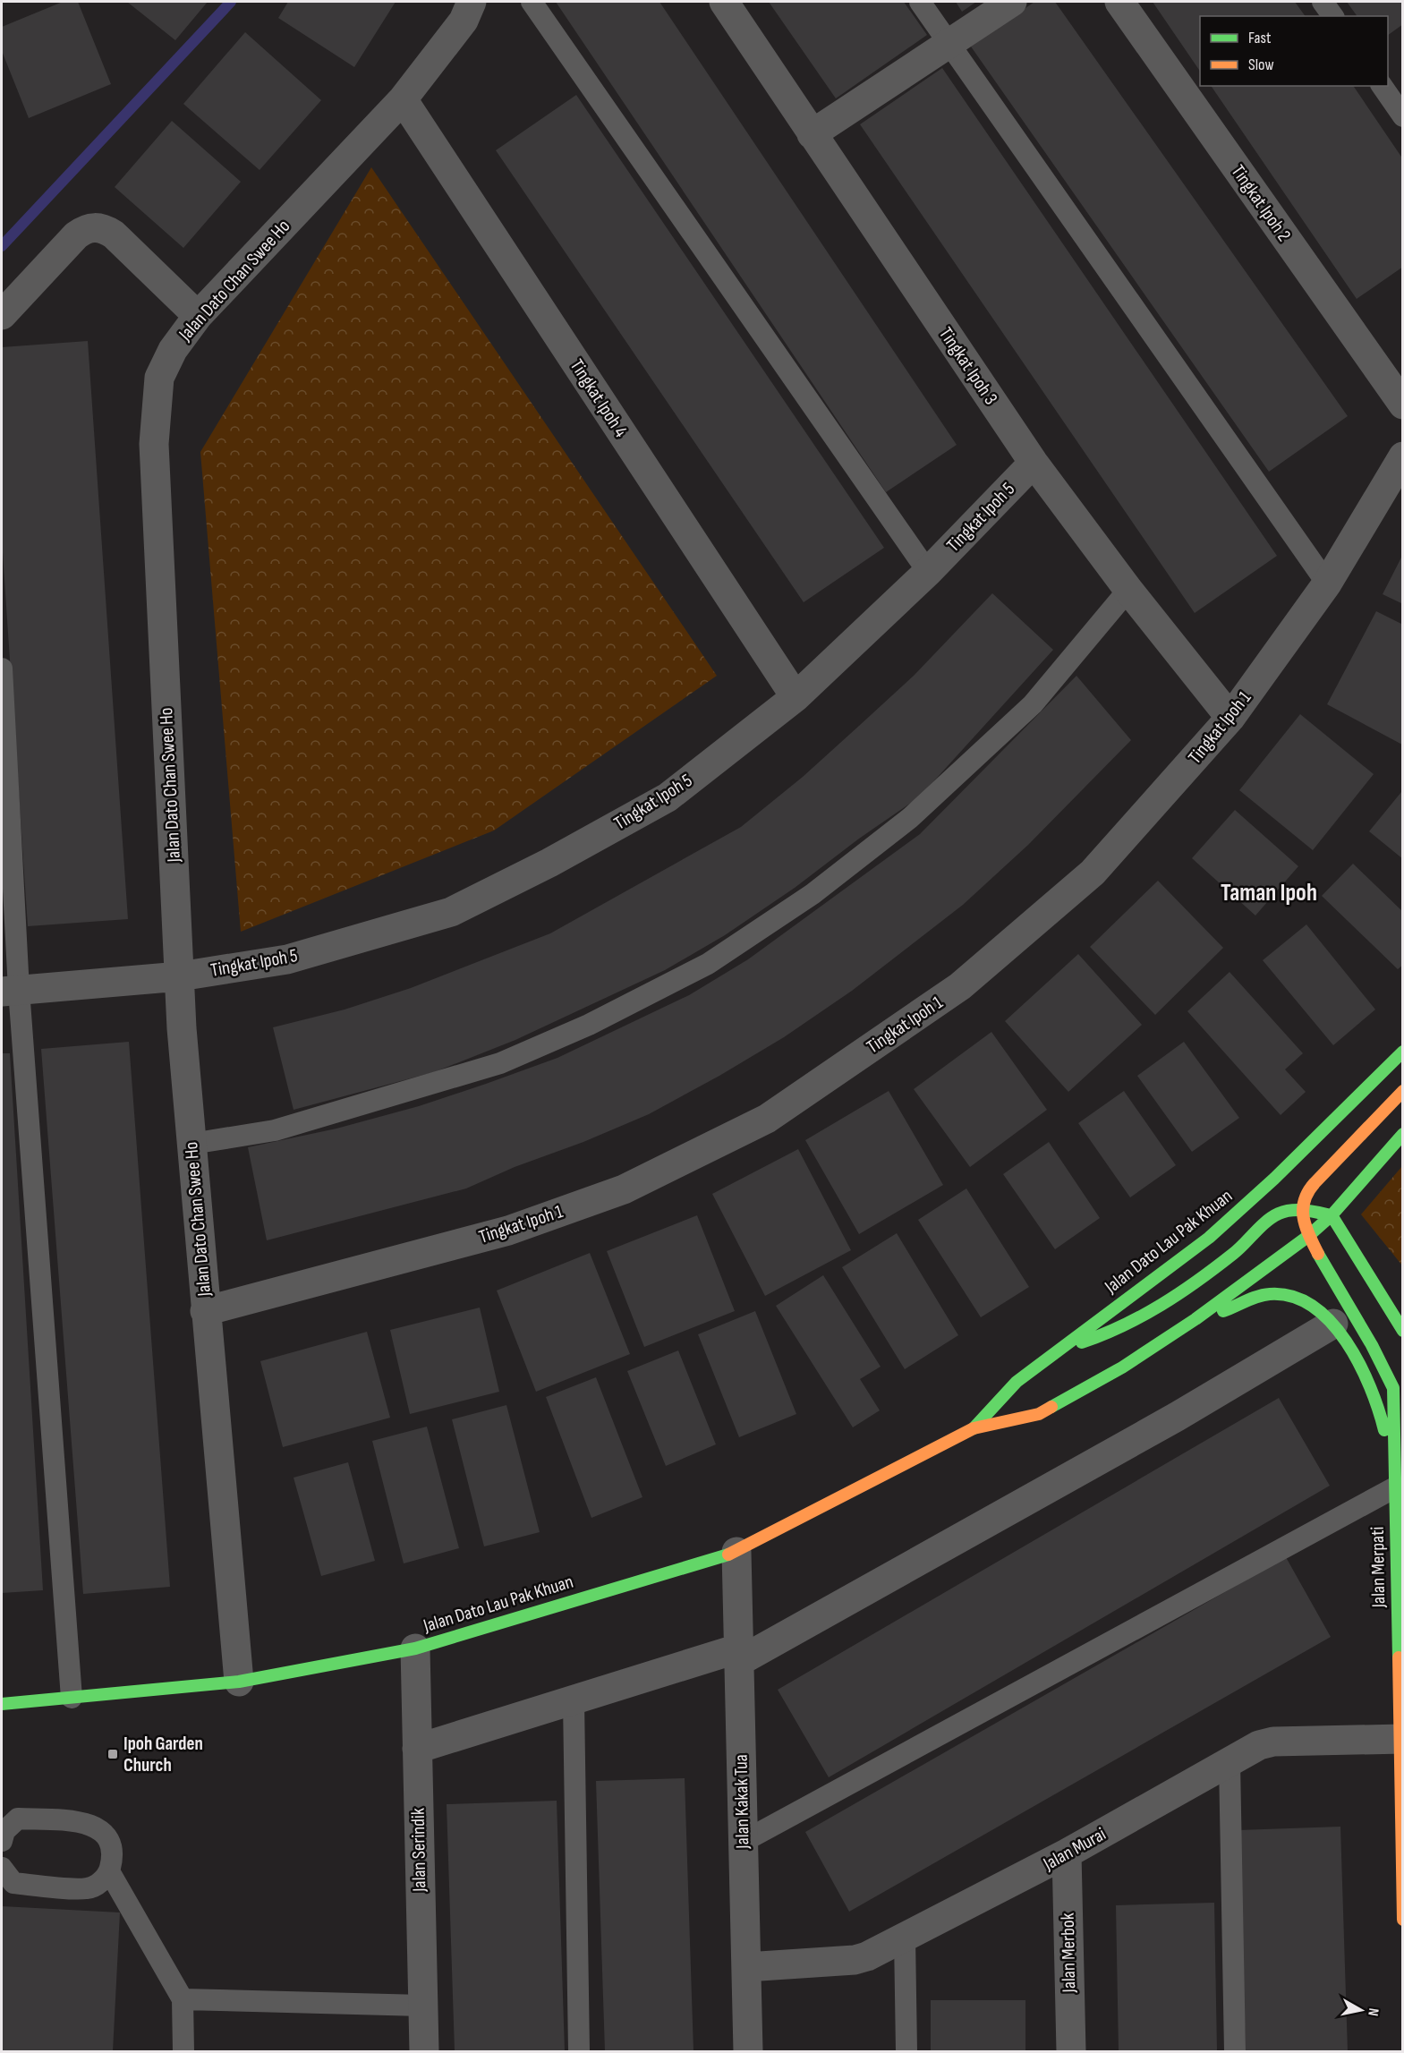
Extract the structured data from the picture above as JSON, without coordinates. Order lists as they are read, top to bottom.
{
  "streets": {
    "main road": ["Jalan Dato Lau Pak Khuan", "Jalan Merpati"],
    "street": [
      "Tingkat Ipoh 2",
      "Jalan Dato Chan Swee Ho",
      "Tingkat Ipoh 3",
      "Tingkat Ipoh 4",
      "Tingkat Ipoh 5",
      "Tingkat Ipoh 1",
      "Jalan Kakak Tua",
      "Jalan Murai",
      "Jalan Serindik",
      "Jalan Merbok"
    ]
  },
  "crossings": [
    ["Jalan Dato Chan Swee Ho", "Tingkat Ipoh 4"],
    ["Jalan Dato Chan Swee Ho", "Tingkat Ipoh 5"],
    ["Jalan Dato Chan Swee Ho", "Tingkat Ipoh 1"],
    ["Jalan Dato Chan Swee Ho", "Jalan Dato Lau Pak Khuan"],
    ["Tingkat Ipoh 3", "Tingkat Ipoh 5"],
    ["Tingkat Ipoh 3", "Tingkat Ipoh 1"],
    ["Tingkat Ipoh 4", "Tingkat Ipoh 5"],
    ["Jalan Dato Lau Pak Khuan", "Jalan Merpati"],
    ["Jalan Dato Lau Pak Khuan", "Jalan Kakak Tua"],
    ["Jalan Dato Lau Pak Khuan", "Jalan Serindik"],
    ["Jalan Merpati", "Jalan Murai"],
    ["Jalan Kakak Tua", "Jalan Murai"],
    ["Jalan Murai", "Jalan Merbok"]
  ],
  "districts": ["Taman Ipoh"],
  "places": {
    "transit": ["Ipoh Garden Church"]
  },
  "legend": ["Fast", "Slow"],
  "north": "right"
}
